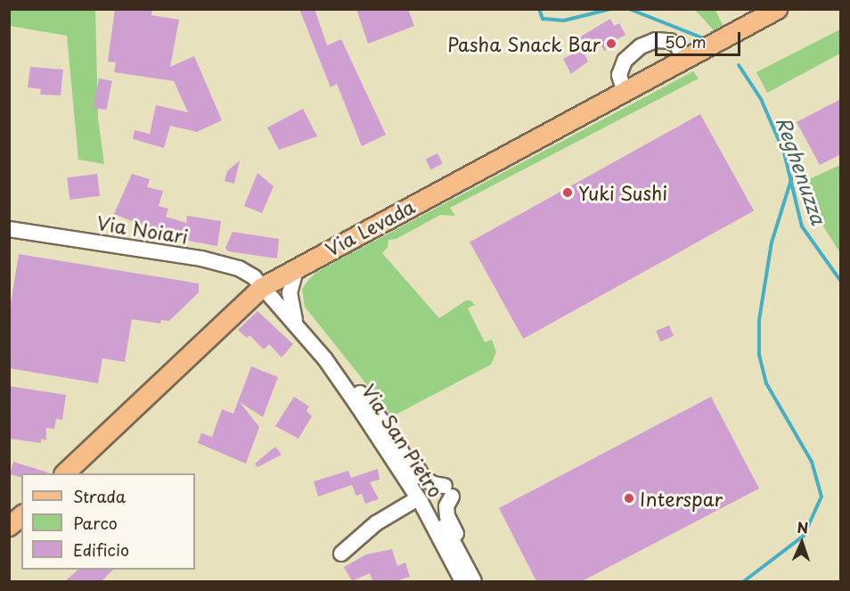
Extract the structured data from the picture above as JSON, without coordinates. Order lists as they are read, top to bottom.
{
  "streets": {
    "main road": ["Via Levada"],
    "street": ["Via Noiari", "Via San Pietro"]
  },
  "crossings": [
    ["Via Levada", "Via Noiari"],
    ["Via Levada", "Via San Pietro"],
    ["Via Noiari", "Via San Pietro"]
  ],
  "water": ["Reghenuzza"],
  "places": ["Pasha Snack Bar", "Yuki Sushi", "Interspar"],
  "legend": ["Strada", "Parco", "Edificio"],
  "scale_bar": "50 m",
  "north": "top"
}
